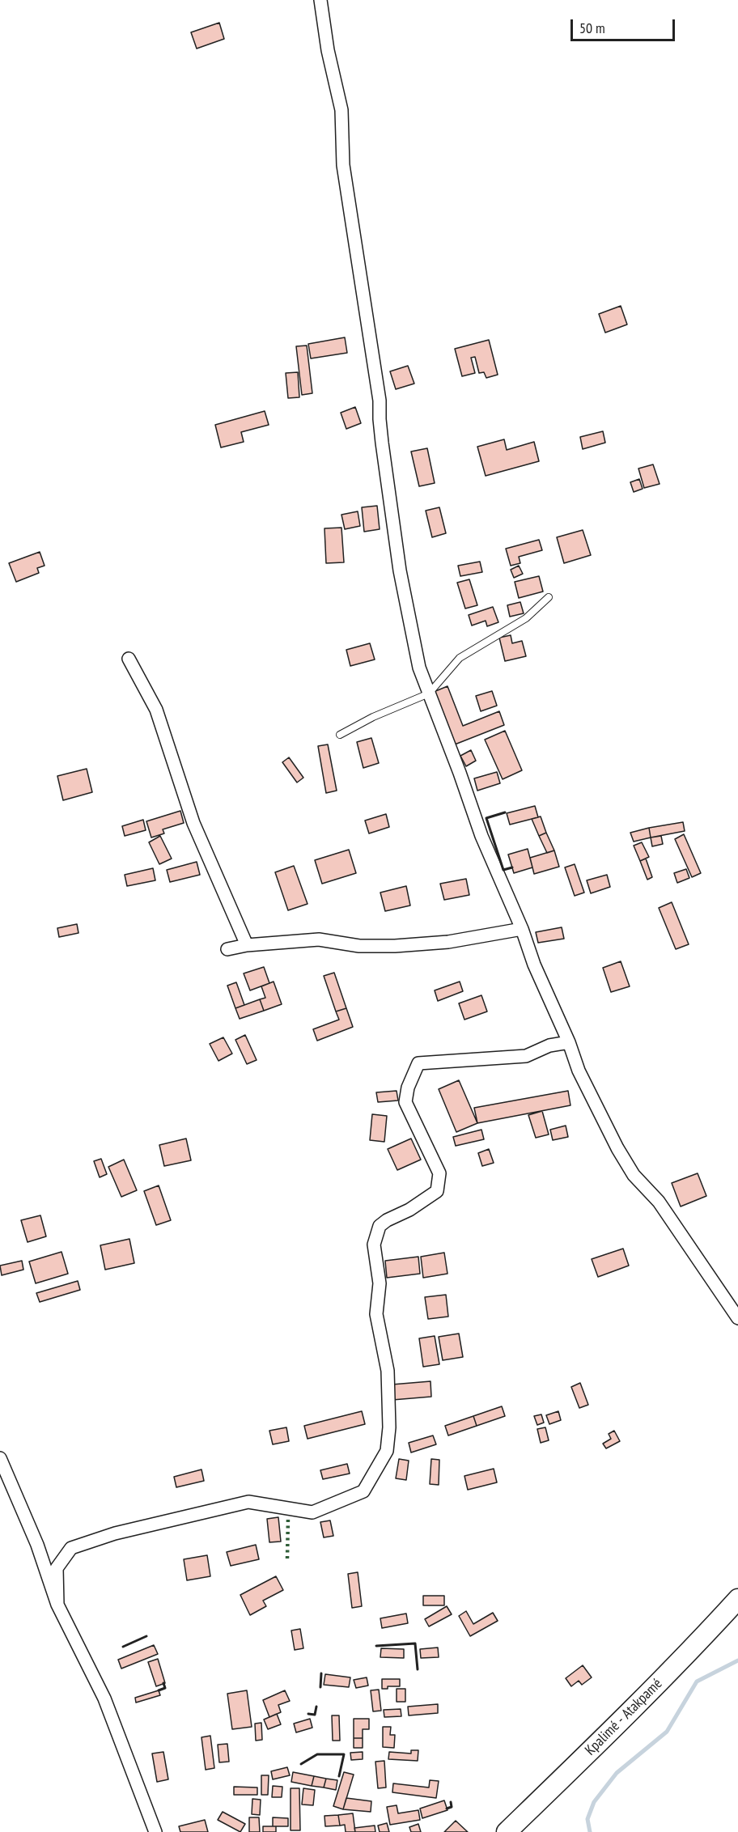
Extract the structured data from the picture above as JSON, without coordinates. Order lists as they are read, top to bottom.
{
  "streets": {
    "main road": ["Kpalimé - Atakpamé"]
  },
  "scale_bar": "50 m"
}
